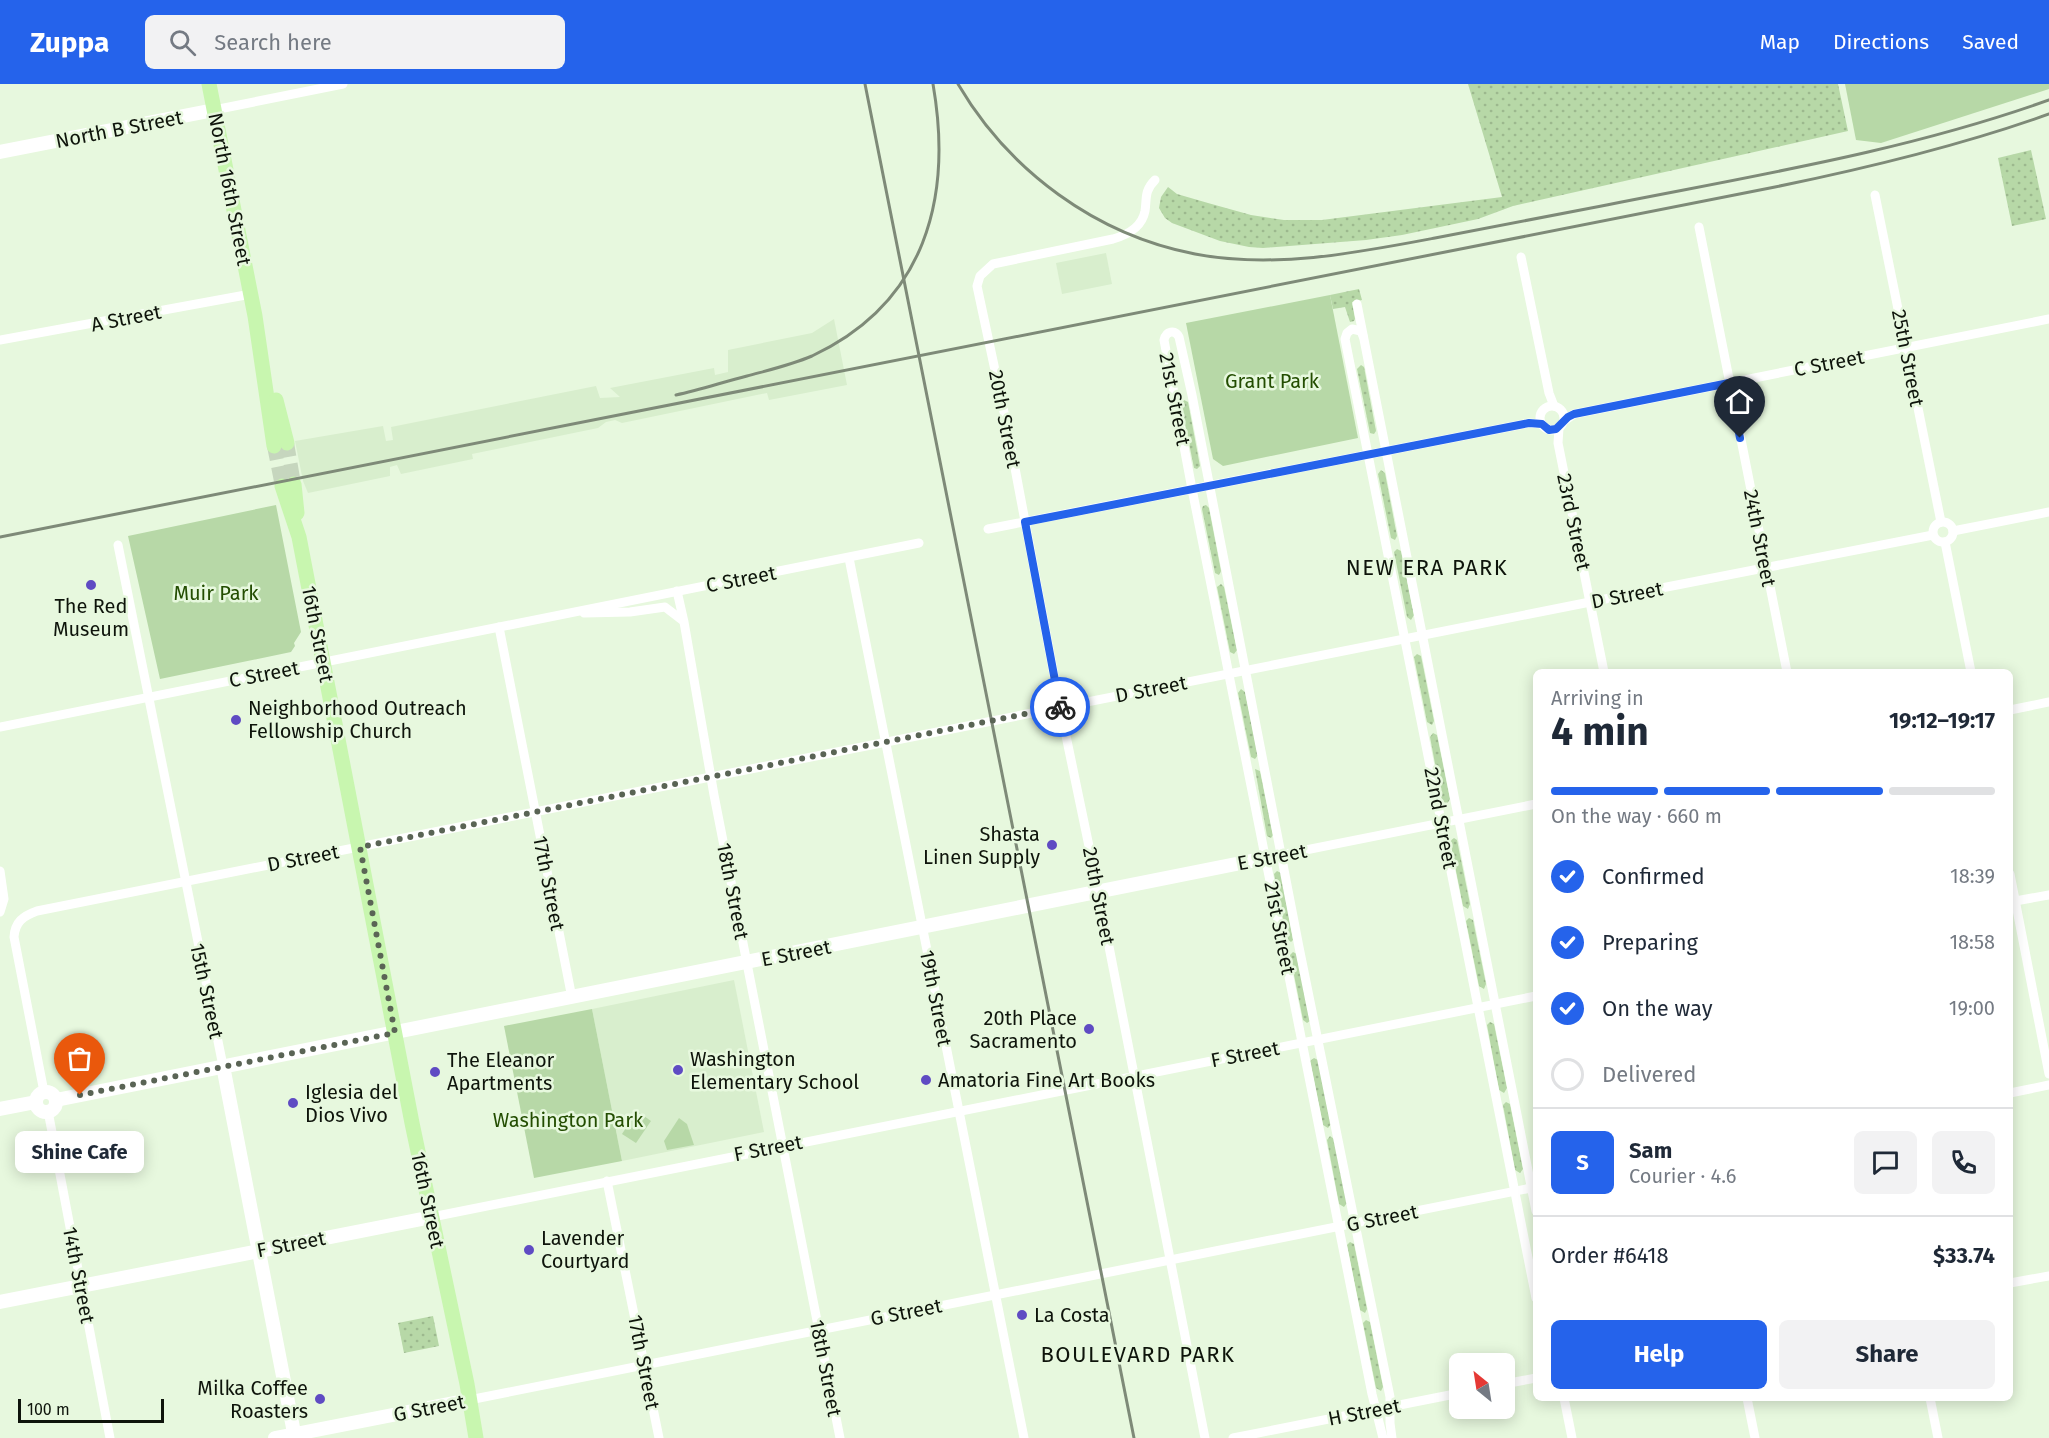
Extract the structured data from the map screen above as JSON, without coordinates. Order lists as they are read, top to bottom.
{
  "streets": {
    "main road": ["North 16th Street", "16th Street"],
    "street": [
      "North B Street",
      "A Street",
      "25th Street",
      "C Street",
      "21st Street",
      "20th Street",
      "23rd Street",
      "24th Street",
      "D Street",
      "22nd Street",
      "E Street",
      "17th Street",
      "18th Street",
      "15th Street",
      "19th Street",
      "F Street",
      "G Street",
      "14th Street",
      "H Street"
    ]
  },
  "crossings": [
    ["North B Street", "North 16th Street"],
    ["North 16th Street", "A Street"],
    ["25th Street", "C Street"],
    ["25th Street", "D Street"],
    ["C Street", "21st Street"],
    ["C Street", "20th Street"],
    ["C Street", "23rd Street"],
    ["C Street", "24th Street"],
    ["C Street", "16th Street"],
    ["C Street", "22nd Street"],
    ["C Street", "17th Street"],
    ["C Street", "18th Street"],
    ["C Street", "15th Street"],
    ["C Street", "19th Street"],
    ["21st Street", "D Street"],
    ["21st Street", "E Street"],
    ["21st Street", "F Street"],
    ["21st Street", "G Street"],
    ["21st Street", "H Street"],
    ["20th Street", "D Street"],
    ["20th Street", "E Street"],
    ["20th Street", "F Street"],
    ["20th Street", "G Street"],
    ["23rd Street", "D Street"],
    ["24th Street", "D Street"],
    ["D Street", "16th Street"],
    ["D Street", "22nd Street"],
    ["D Street", "17th Street"],
    ["D Street", "18th Street"],
    ["D Street", "15th Street"],
    ["D Street", "19th Street"],
    ["D Street", "14th Street"],
    ["16th Street", "E Street"],
    ["16th Street", "F Street"],
    ["16th Street", "G Street"],
    ["22nd Street", "E Street"],
    ["22nd Street", "F Street"],
    ["22nd Street", "G Street"],
    ["E Street", "17th Street"],
    ["E Street", "18th Street"],
    ["E Street", "15th Street"],
    ["E Street", "19th Street"],
    ["E Street", "14th Street"],
    ["17th Street", "F Street"],
    ["17th Street", "G Street"],
    ["18th Street", "F Street"],
    ["18th Street", "G Street"],
    ["15th Street", "F Street"],
    ["15th Street", "G Street"],
    ["19th Street", "F Street"],
    ["19th Street", "G Street"],
    ["F Street", "14th Street"]
  ],
  "districts": ["NEW ERA PARK", "BOULEVARD PARK"],
  "parks": ["Grant Park", "Muir Park", "Washington Park"],
  "places": [
    "The Red Museum",
    "Neighborhood Outreach Fellowship Church",
    "Shasta Linen Supply",
    "20th Place Sacramento",
    "Washington Elementary School",
    "The Eleanor Apartments",
    "Amatoria Fine Art Books",
    "Shine Cafe",
    "Iglesia del Dios Vivo",
    "Lavender Courtyard",
    "La Costa",
    "Milka Coffee Roasters"
  ],
  "scale_bar": "100 m",
  "north": "top left",
  "page": {
    "header": "Zuppa",
    "search": "Search here",
    "nav": ["Map", "Directions", "Saved"],
    "heading": ["4 min", "Arriving in", "19:12–19:17"],
    "panel": [
      "Sam",
      "Courier · 4.6",
      "Order #6418",
      "$33.74"
    ],
    "bar": "On the way · 660 m",
    "list": [
      ["Confirmed", "18:39"],
      ["Preparing", "18:58"],
      ["On the way", "19:00"],
      "Delivered"
    ],
    "bubble": "Shine Cafe",
    "round": "S",
    "buttons": ["Help", "Share"],
    "scale": "100 m"
  }
}
